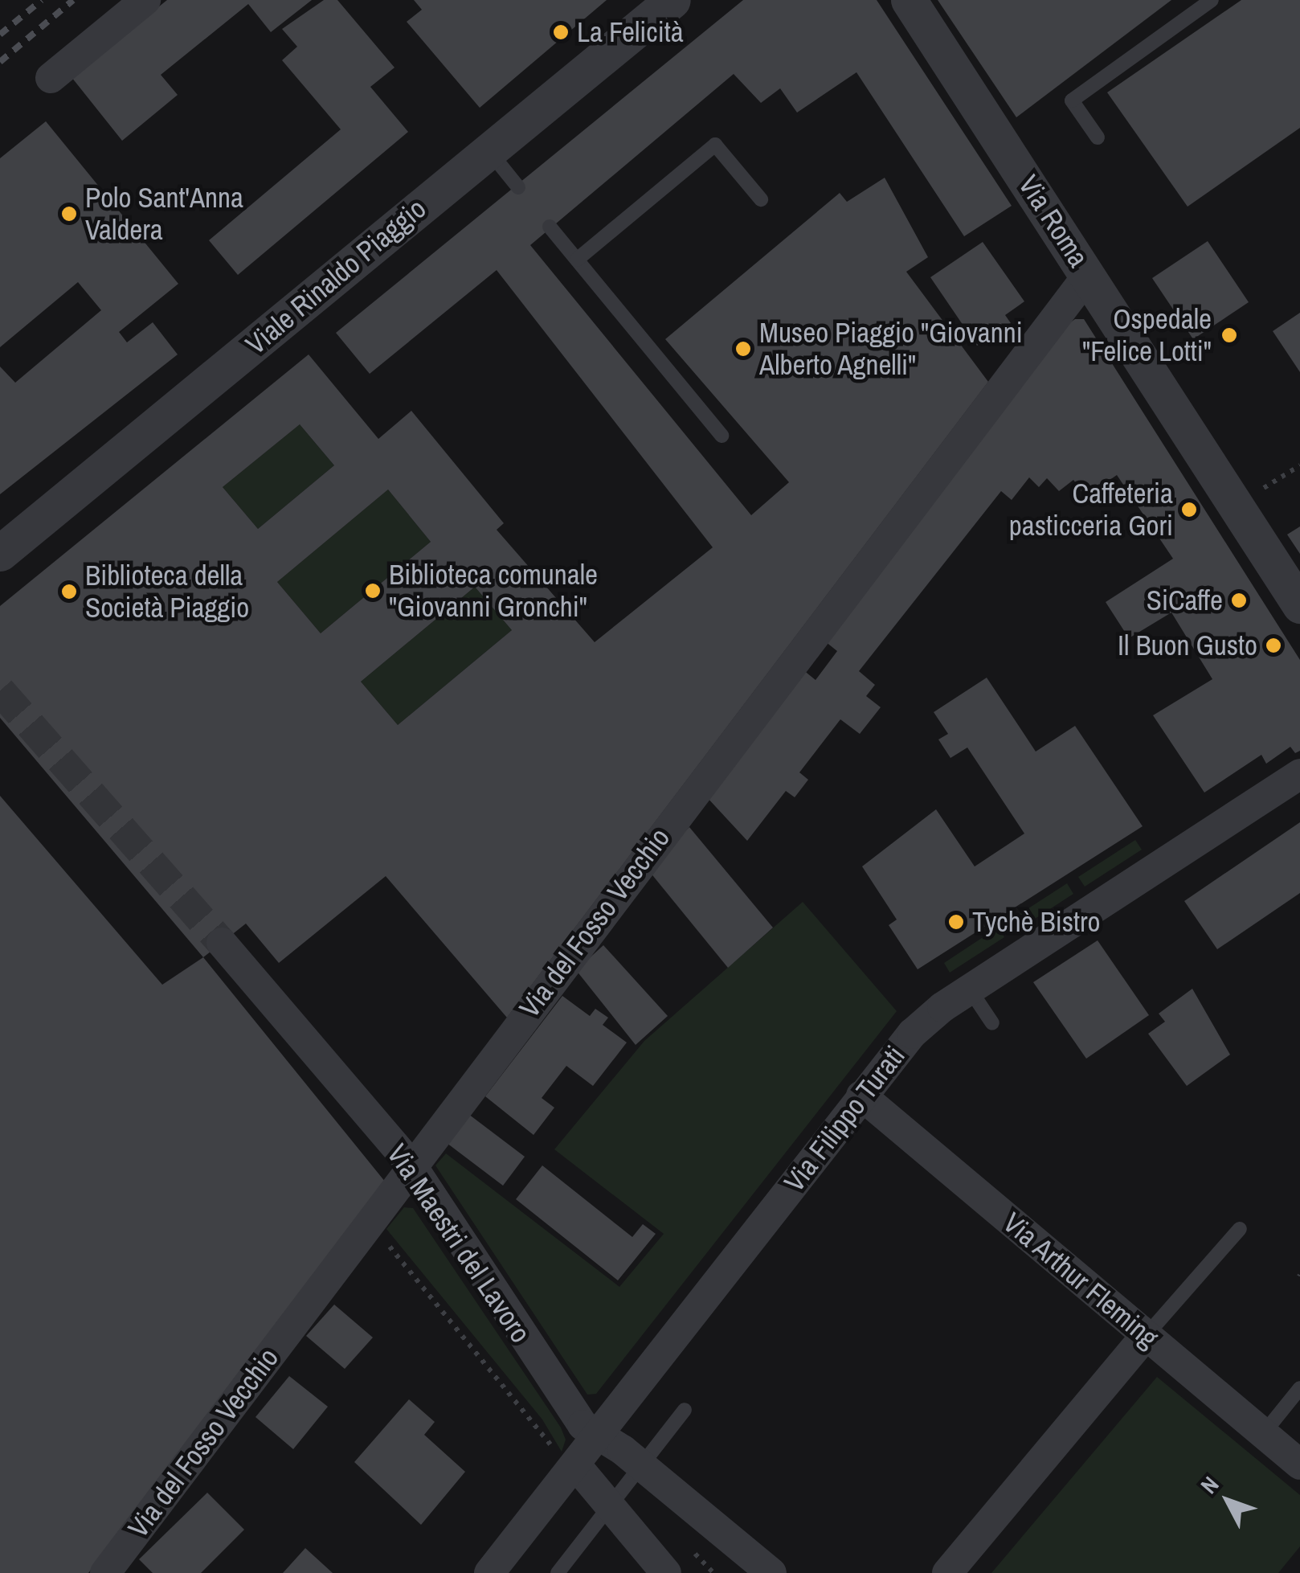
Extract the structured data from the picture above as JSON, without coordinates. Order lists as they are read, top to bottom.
{
  "streets": {
    "street": [
      "Via Roma",
      "Viale Rinaldo Piaggio",
      "Via del Fosso Vecchio",
      "Via Filippo Turati",
      "Via Maestri del Lavoro",
      "Via Arthur Fleming"
    ]
  },
  "crossings": [
    ["Via Roma", "Via del Fosso Vecchio"],
    ["Via del Fosso Vecchio", "Via Maestri del Lavoro"],
    ["Via Filippo Turati", "Via Maestri del Lavoro"],
    ["Via Filippo Turati", "Via Arthur Fleming"]
  ],
  "places": [
    "La Felicità",
    "Polo Sant'Anna Valdera",
    "Ospedale \"Felice Lotti\"",
    "Museo Piaggio \"Giovanni Alberto Agnelli\"",
    "Caffeteria pasticceria Gori",
    "Biblioteca comunale \"Giovanni Gronchi\"",
    "Biblioteca della Società Piaggio",
    "SiCaffe",
    "Il Buon Gusto",
    "Tychè Bistro"
  ],
  "north": "top left"
}
